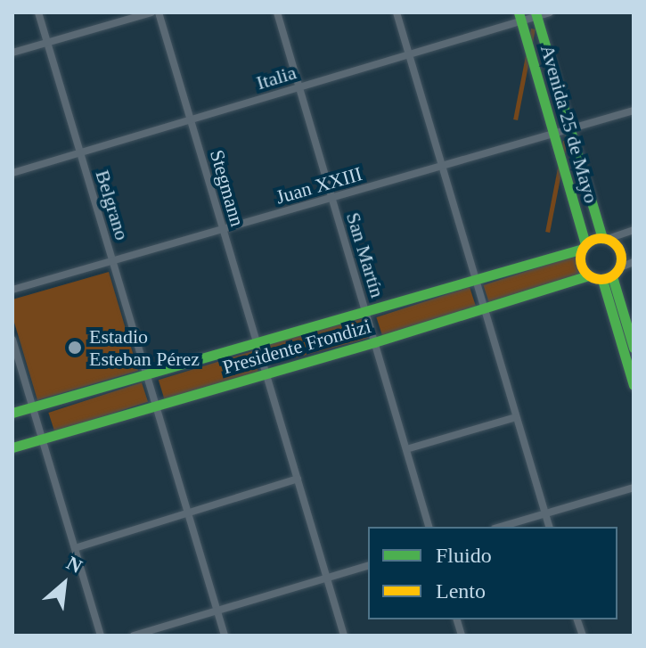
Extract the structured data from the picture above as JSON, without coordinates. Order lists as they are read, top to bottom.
{
  "streets": {
    "main road": ["Avenida 25 de Mayo", "Presidente Frondizi"],
    "street": [
      "Italia",
      "Juan XXIII",
      "Stegmann",
      "Belgrano",
      "San Martín"
    ]
  },
  "crossings": [
    ["Italia", "Avenida 25 de Mayo"],
    ["Italia", "Stegmann"],
    ["Italia", "Belgrano"],
    ["Italia", "San Martín"],
    ["Avenida 25 de Mayo", "Juan XXIII"],
    ["Avenida 25 de Mayo", "Presidente Frondizi"],
    ["Juan XXIII", "Stegmann"],
    ["Juan XXIII", "Belgrano"],
    ["Juan XXIII", "San Martín"],
    ["Stegmann", "Presidente Frondizi"],
    ["Belgrano", "Presidente Frondizi"],
    ["San Martín", "Presidente Frondizi"]
  ],
  "places": ["Estadio Esteban Pérez"],
  "legend": ["Fluido", "Lento"],
  "north": "top right"
}
